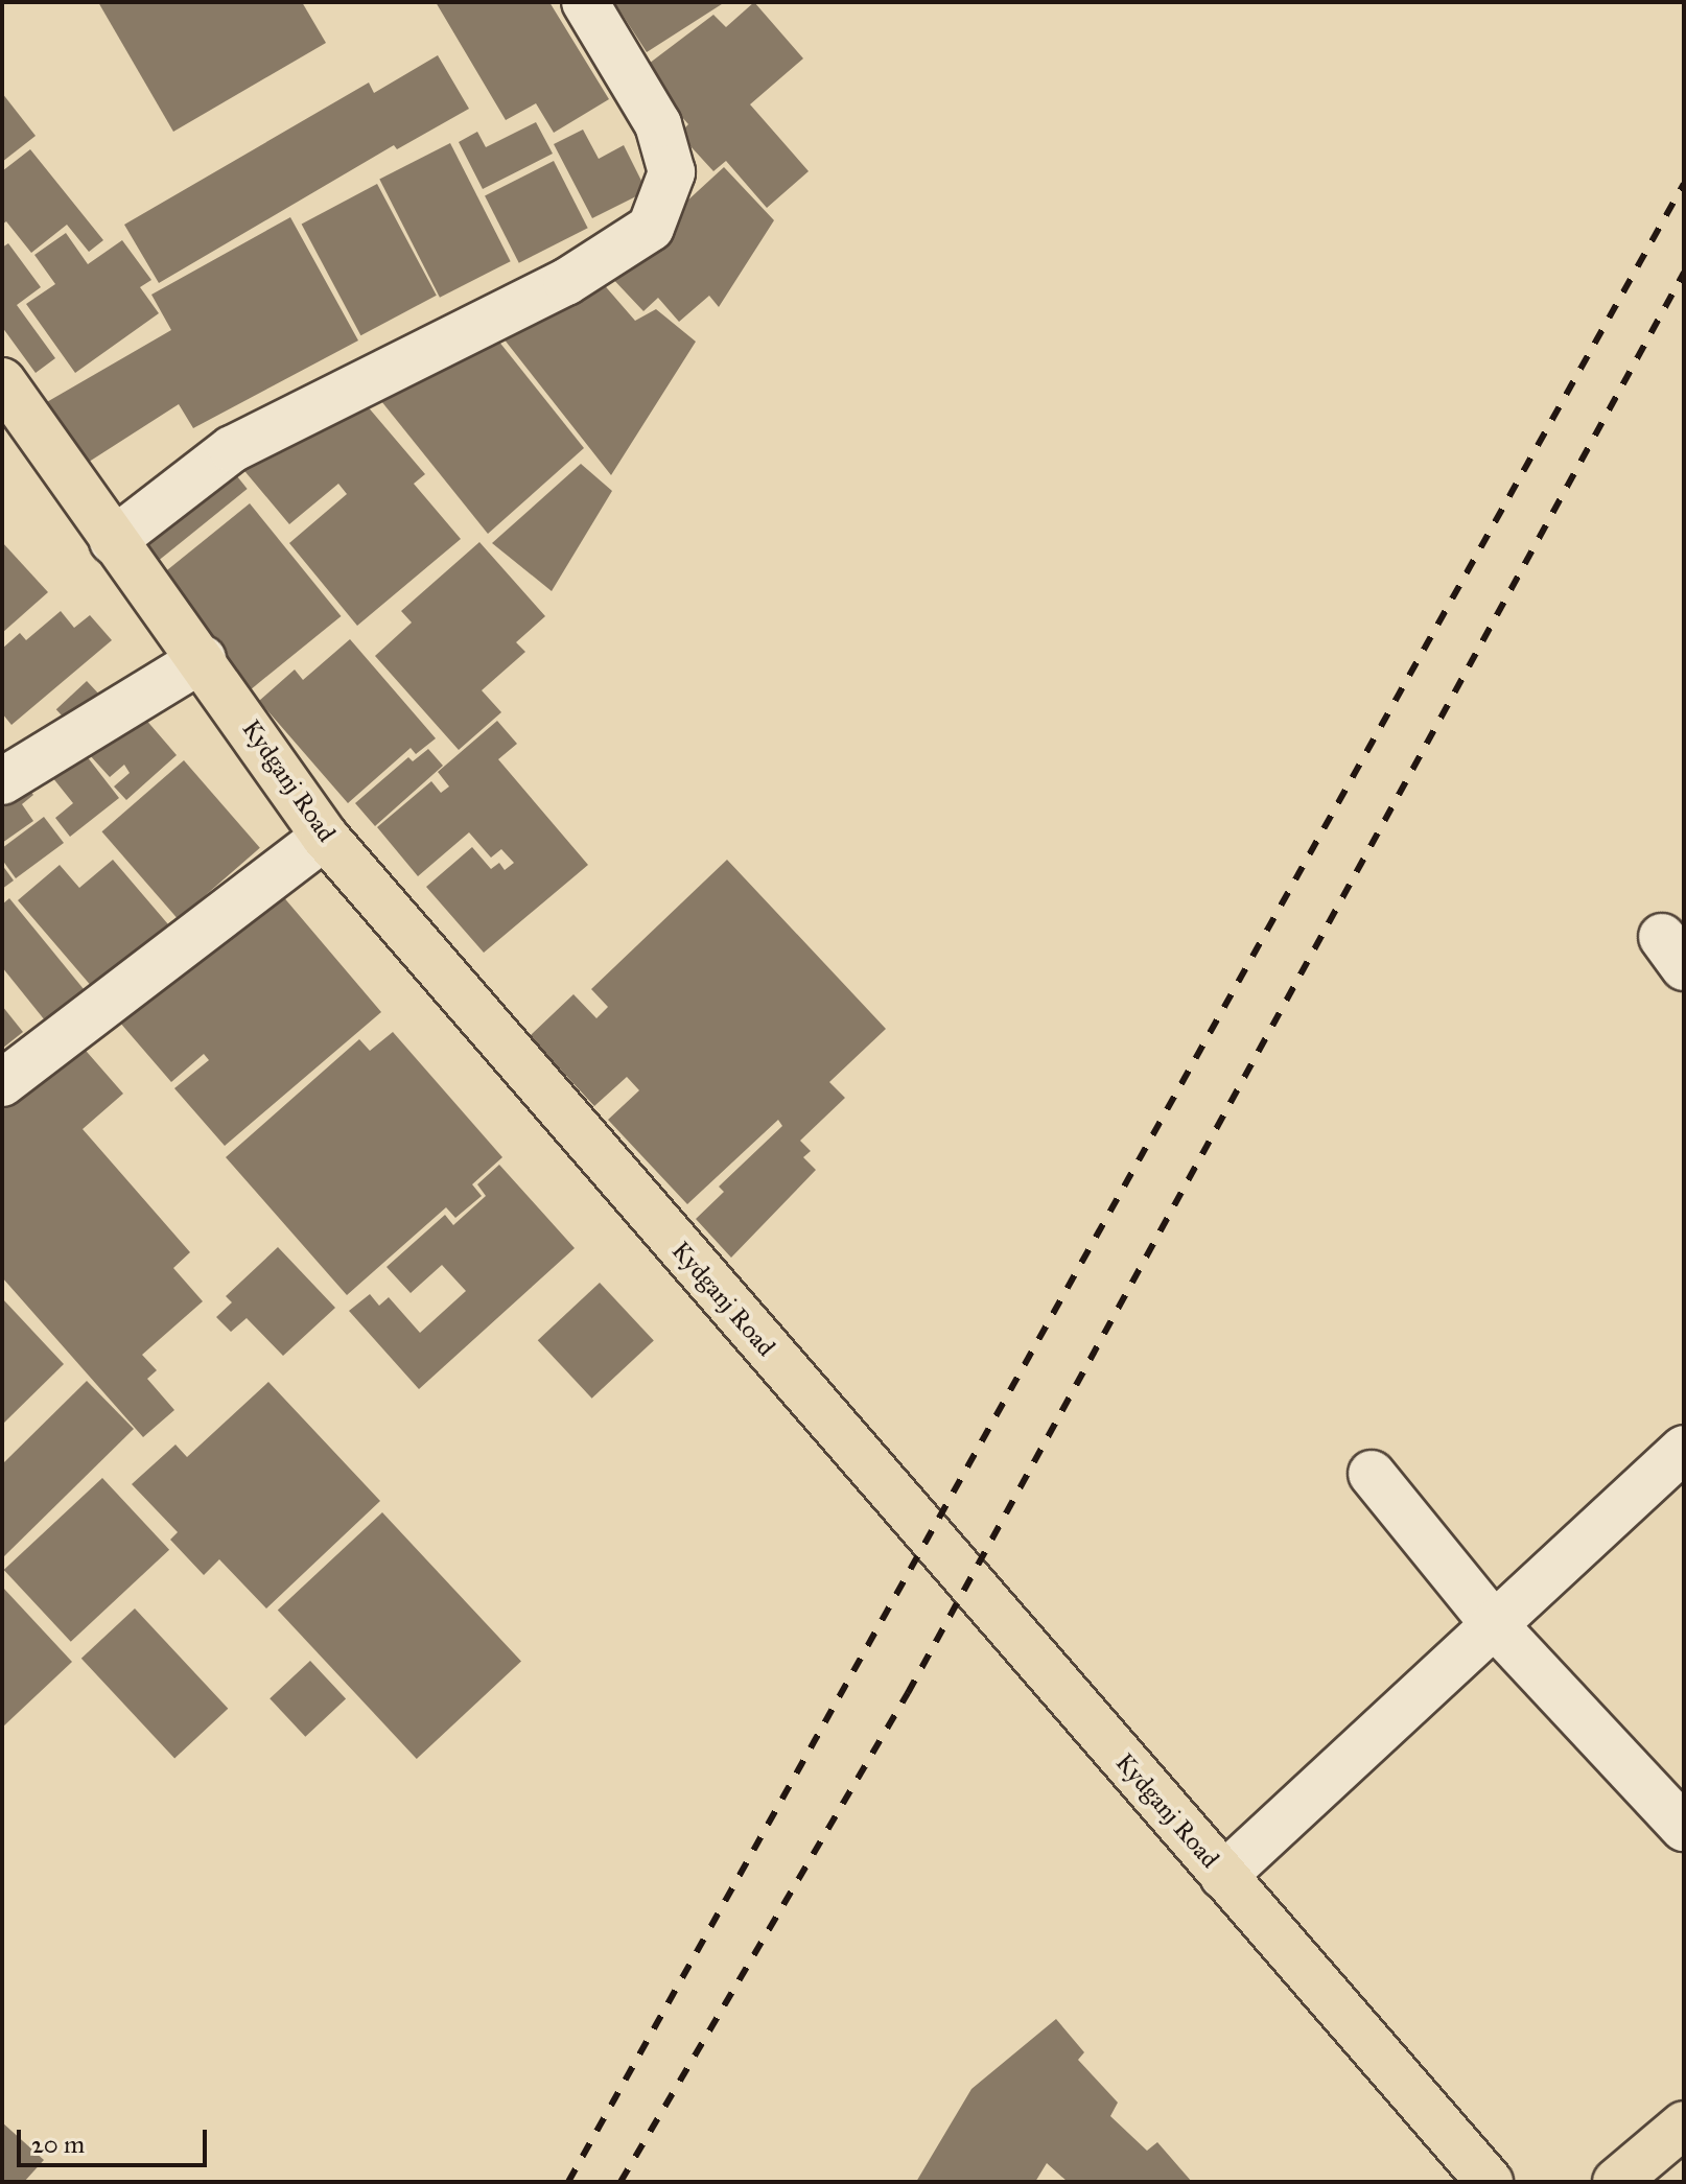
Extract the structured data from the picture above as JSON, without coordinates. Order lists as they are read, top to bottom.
{
  "streets": {
    "main road": ["Kydganj Road"]
  },
  "scale_bar": "20 m"
}
